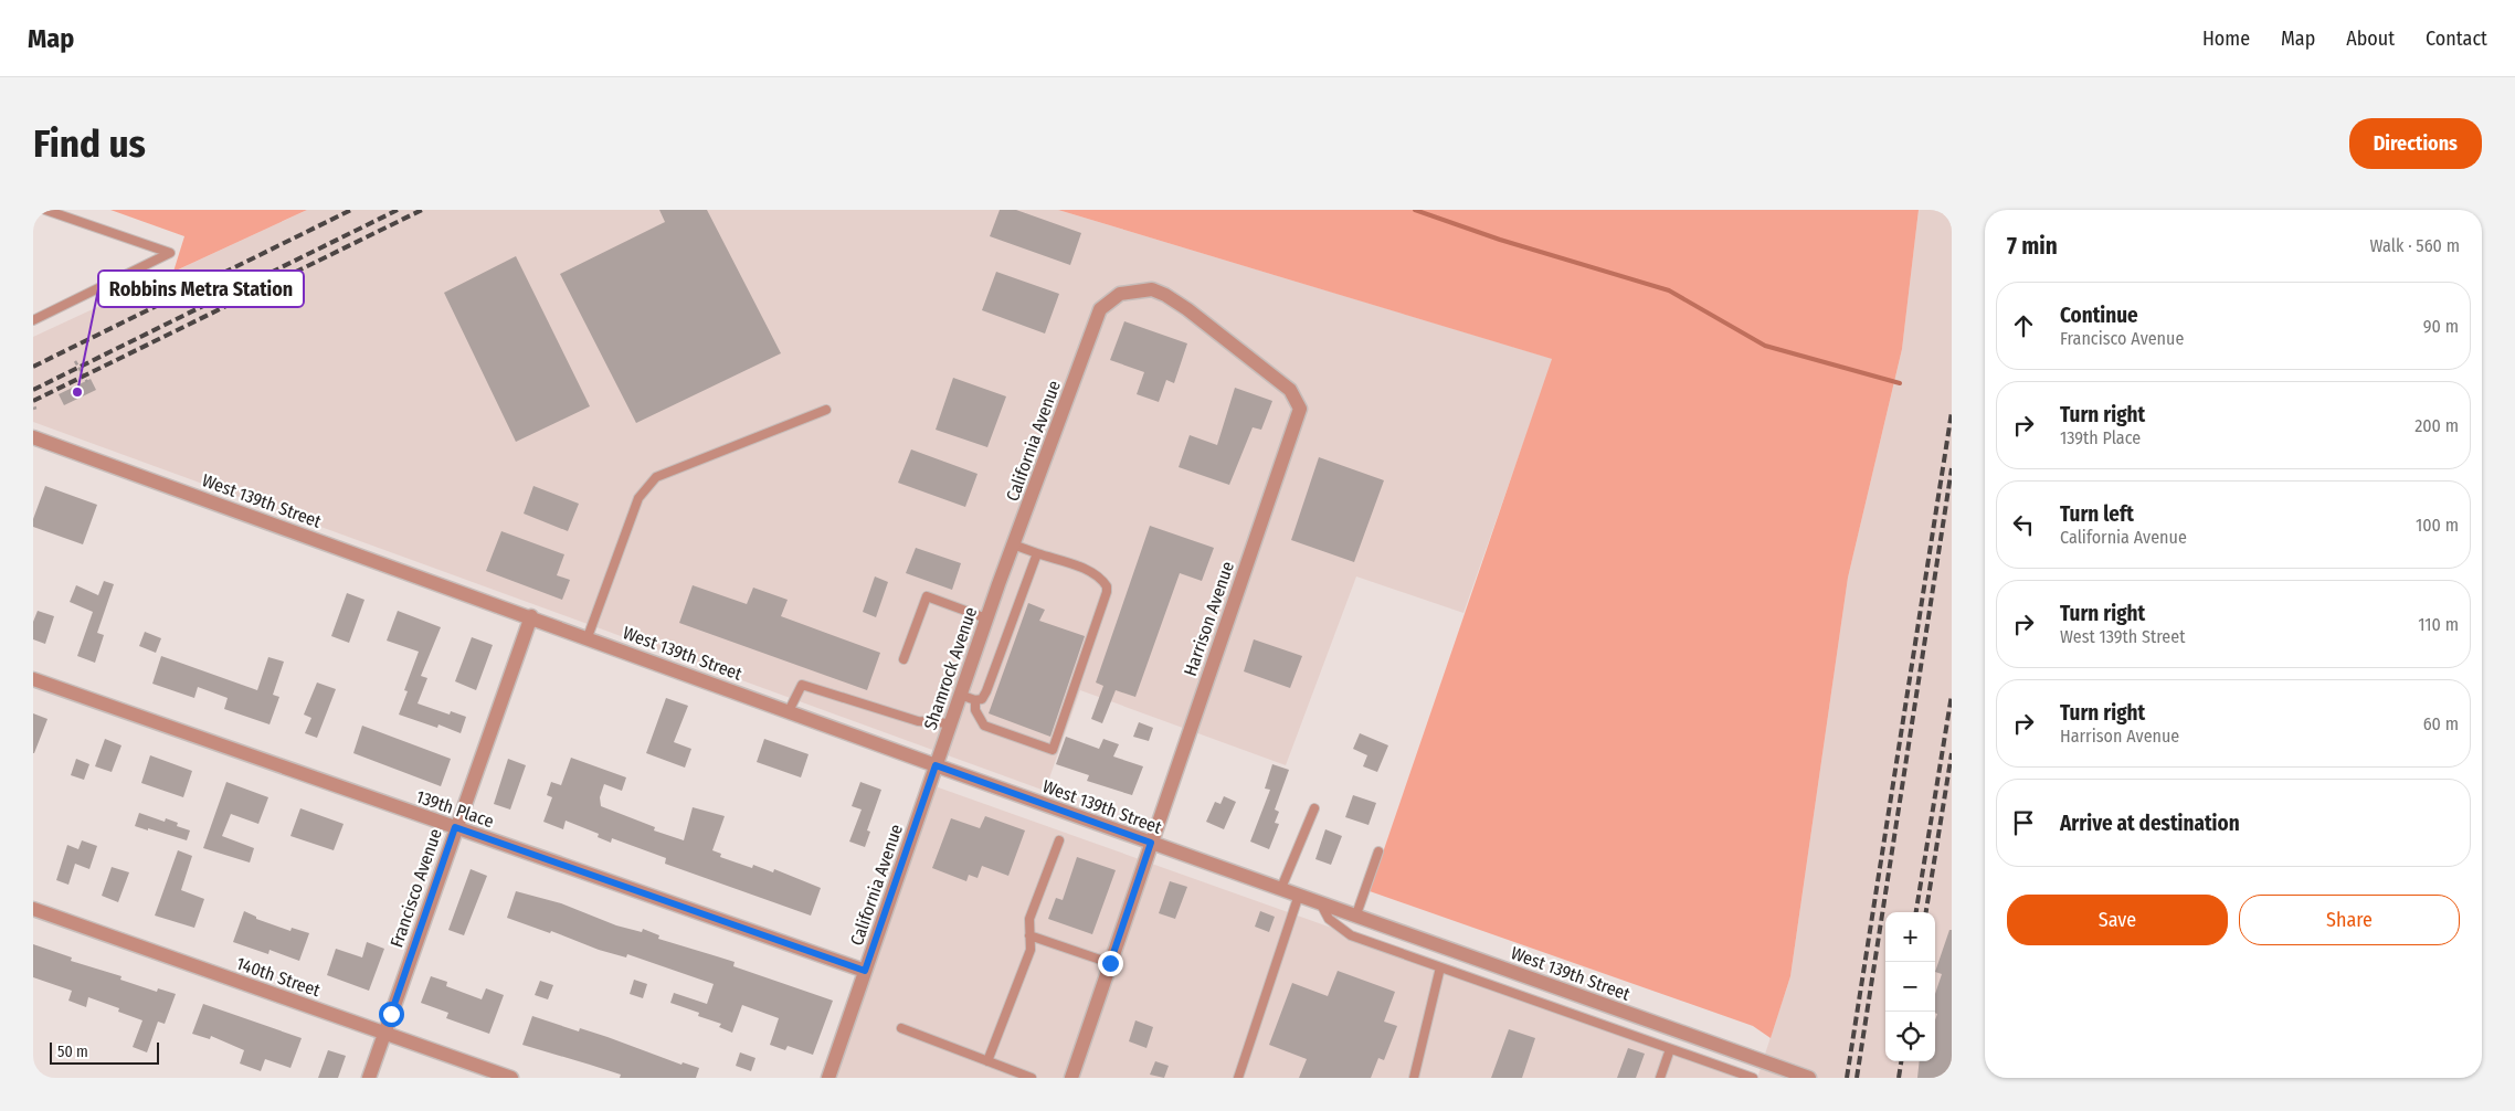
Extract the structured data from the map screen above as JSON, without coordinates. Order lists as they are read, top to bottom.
{
  "streets": {
    "street": [
      "California Avenue",
      "West 139th Street",
      "Harrison Avenue",
      "Shamrock Avenue",
      "139th Place",
      "Francisco Avenue",
      "140th Street"
    ]
  },
  "crossings": [
    ["California Avenue", "West 139th Street"],
    ["California Avenue", "Harrison Avenue"],
    ["California Avenue", "Shamrock Avenue"],
    ["California Avenue", "139th Place"],
    ["West 139th Street", "Harrison Avenue"],
    ["West 139th Street", "Shamrock Avenue"],
    ["West 139th Street", "Francisco Avenue"],
    ["139th Place", "Francisco Avenue"],
    ["Francisco Avenue", "140th Street"]
  ],
  "places": ["Robbins Metra Station"],
  "scale_bar": "50 m",
  "page": {
    "header": "Map",
    "nav": [
      "Home",
      "Map",
      "About",
      "Contact"
    ],
    "buttons": [
      "Directions",
      ["Save", "Share"]
    ],
    "title": "Find us",
    "heading": ["7 min", "Walk · 560 m"],
    "list": [
      ["Continue", "Francisco Avenue", "90 m"],
      ["Turn right", "139th Place", "200 m"],
      ["Turn left", "California Avenue", "100 m"],
      ["Turn right", "West 139th Street", "110 m"],
      ["Turn right", "Harrison Avenue", "60 m"],
      "Arrive at destination"
    ],
    "map_buttons": ["+", "−"],
    "scale": "50 m"
  }
}
